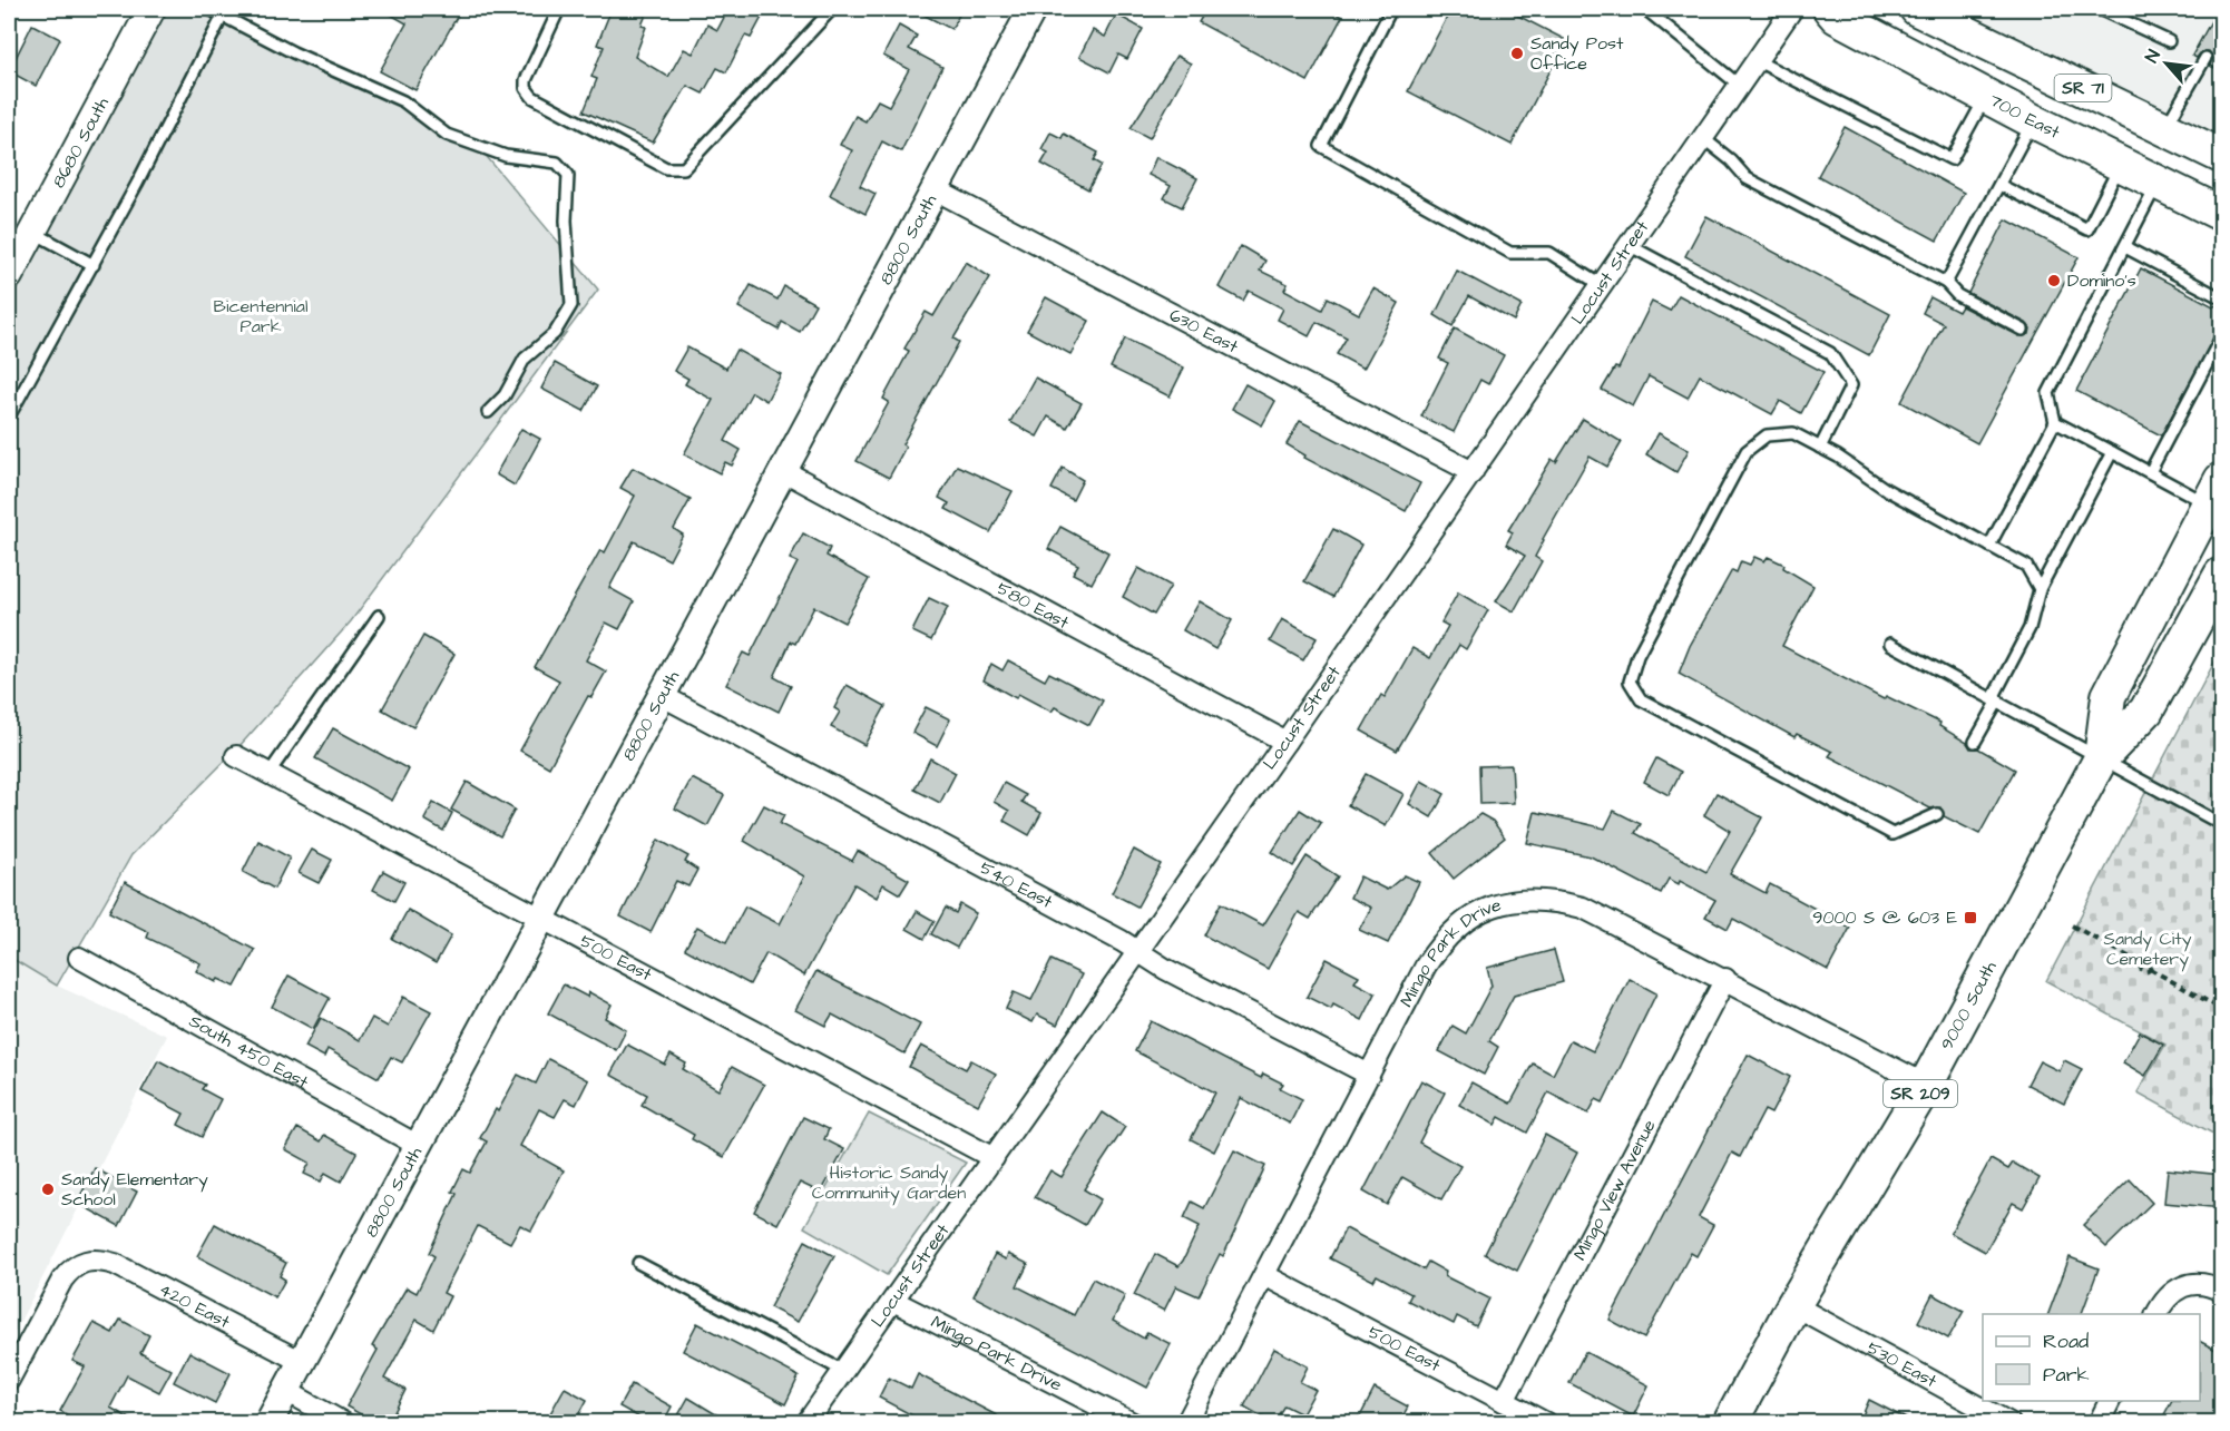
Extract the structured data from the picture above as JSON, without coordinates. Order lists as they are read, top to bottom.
{
  "streets": {
    "main road": [
      "SR 71",
      "700 East",
      "9000 South",
      "SR 209"
    ],
    "street": [
      "8680 South",
      "8800 South",
      "Locust Street",
      "630 East",
      "580 East",
      "540 East",
      "500 East",
      "Mingo Park Drive",
      "South 450 East",
      "Mingo View Avenue",
      "420 East",
      "530 East"
    ]
  },
  "crossings": [
    ["8800 South", "630 East"],
    ["8800 South", "580 East"],
    ["8800 South", "540 East"],
    ["8800 South", "500 East"],
    ["8800 South", "South 450 East"],
    ["8800 South", "420 East"],
    ["Locust Street", "630 East"],
    ["Locust Street", "580 East"],
    ["Locust Street", "540 East"],
    ["Locust Street", "500 East"],
    ["Locust Street", "Mingo Park Drive"],
    ["540 East", "Mingo Park Drive"],
    ["500 East", "Mingo Park Drive"],
    ["500 East", "Mingo View Avenue"],
    ["Mingo Park Drive", "9000 South"],
    ["Mingo Park Drive", "Mingo View Avenue"],
    ["9000 South", "530 East"]
  ],
  "parks": ["Bicentennial Park", "Sandy City Cemetery", "Historic Sandy Community Garden"],
  "places": {
    "other": ["Sandy Post Office", "Domino's", "Sandy Elementary School"],
    "transit": ["9000 S @ 603 E"]
  },
  "legend": ["Road", "Park"],
  "north": "top left"
}
